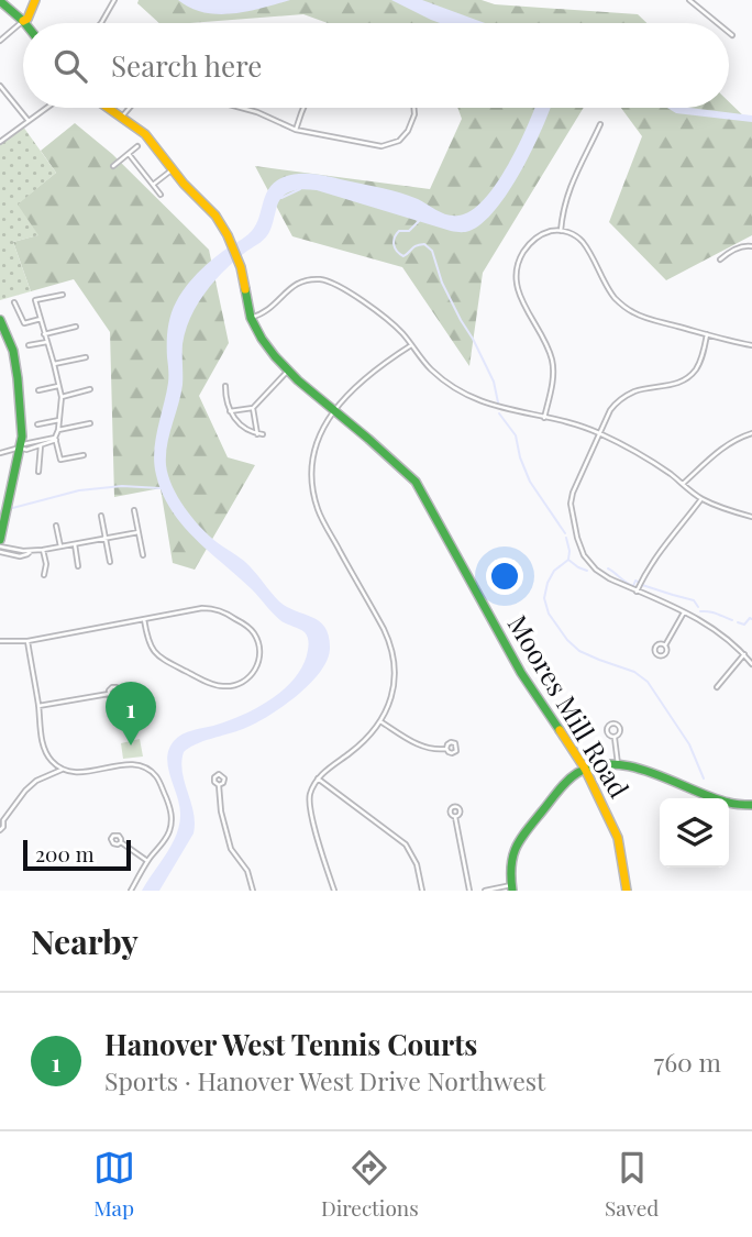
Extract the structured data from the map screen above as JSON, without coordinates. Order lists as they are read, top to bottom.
{
  "streets": {
    "street": ["Moores Mill Road"]
  },
  "scale_bar": "200 m",
  "page": {
    "search": "Search here",
    "pins": "1",
    "scale": "200 m",
    "heading": "Nearby",
    "list": [
      {
        "mark": "1",
        "name": "Hanover West Tennis Courts",
        "note": "Sports · Hanover West Drive Northwest",
        "value": "760 m"
      }
    ],
    "nav": ["Map", "Directions", "Saved"]
  }
}
